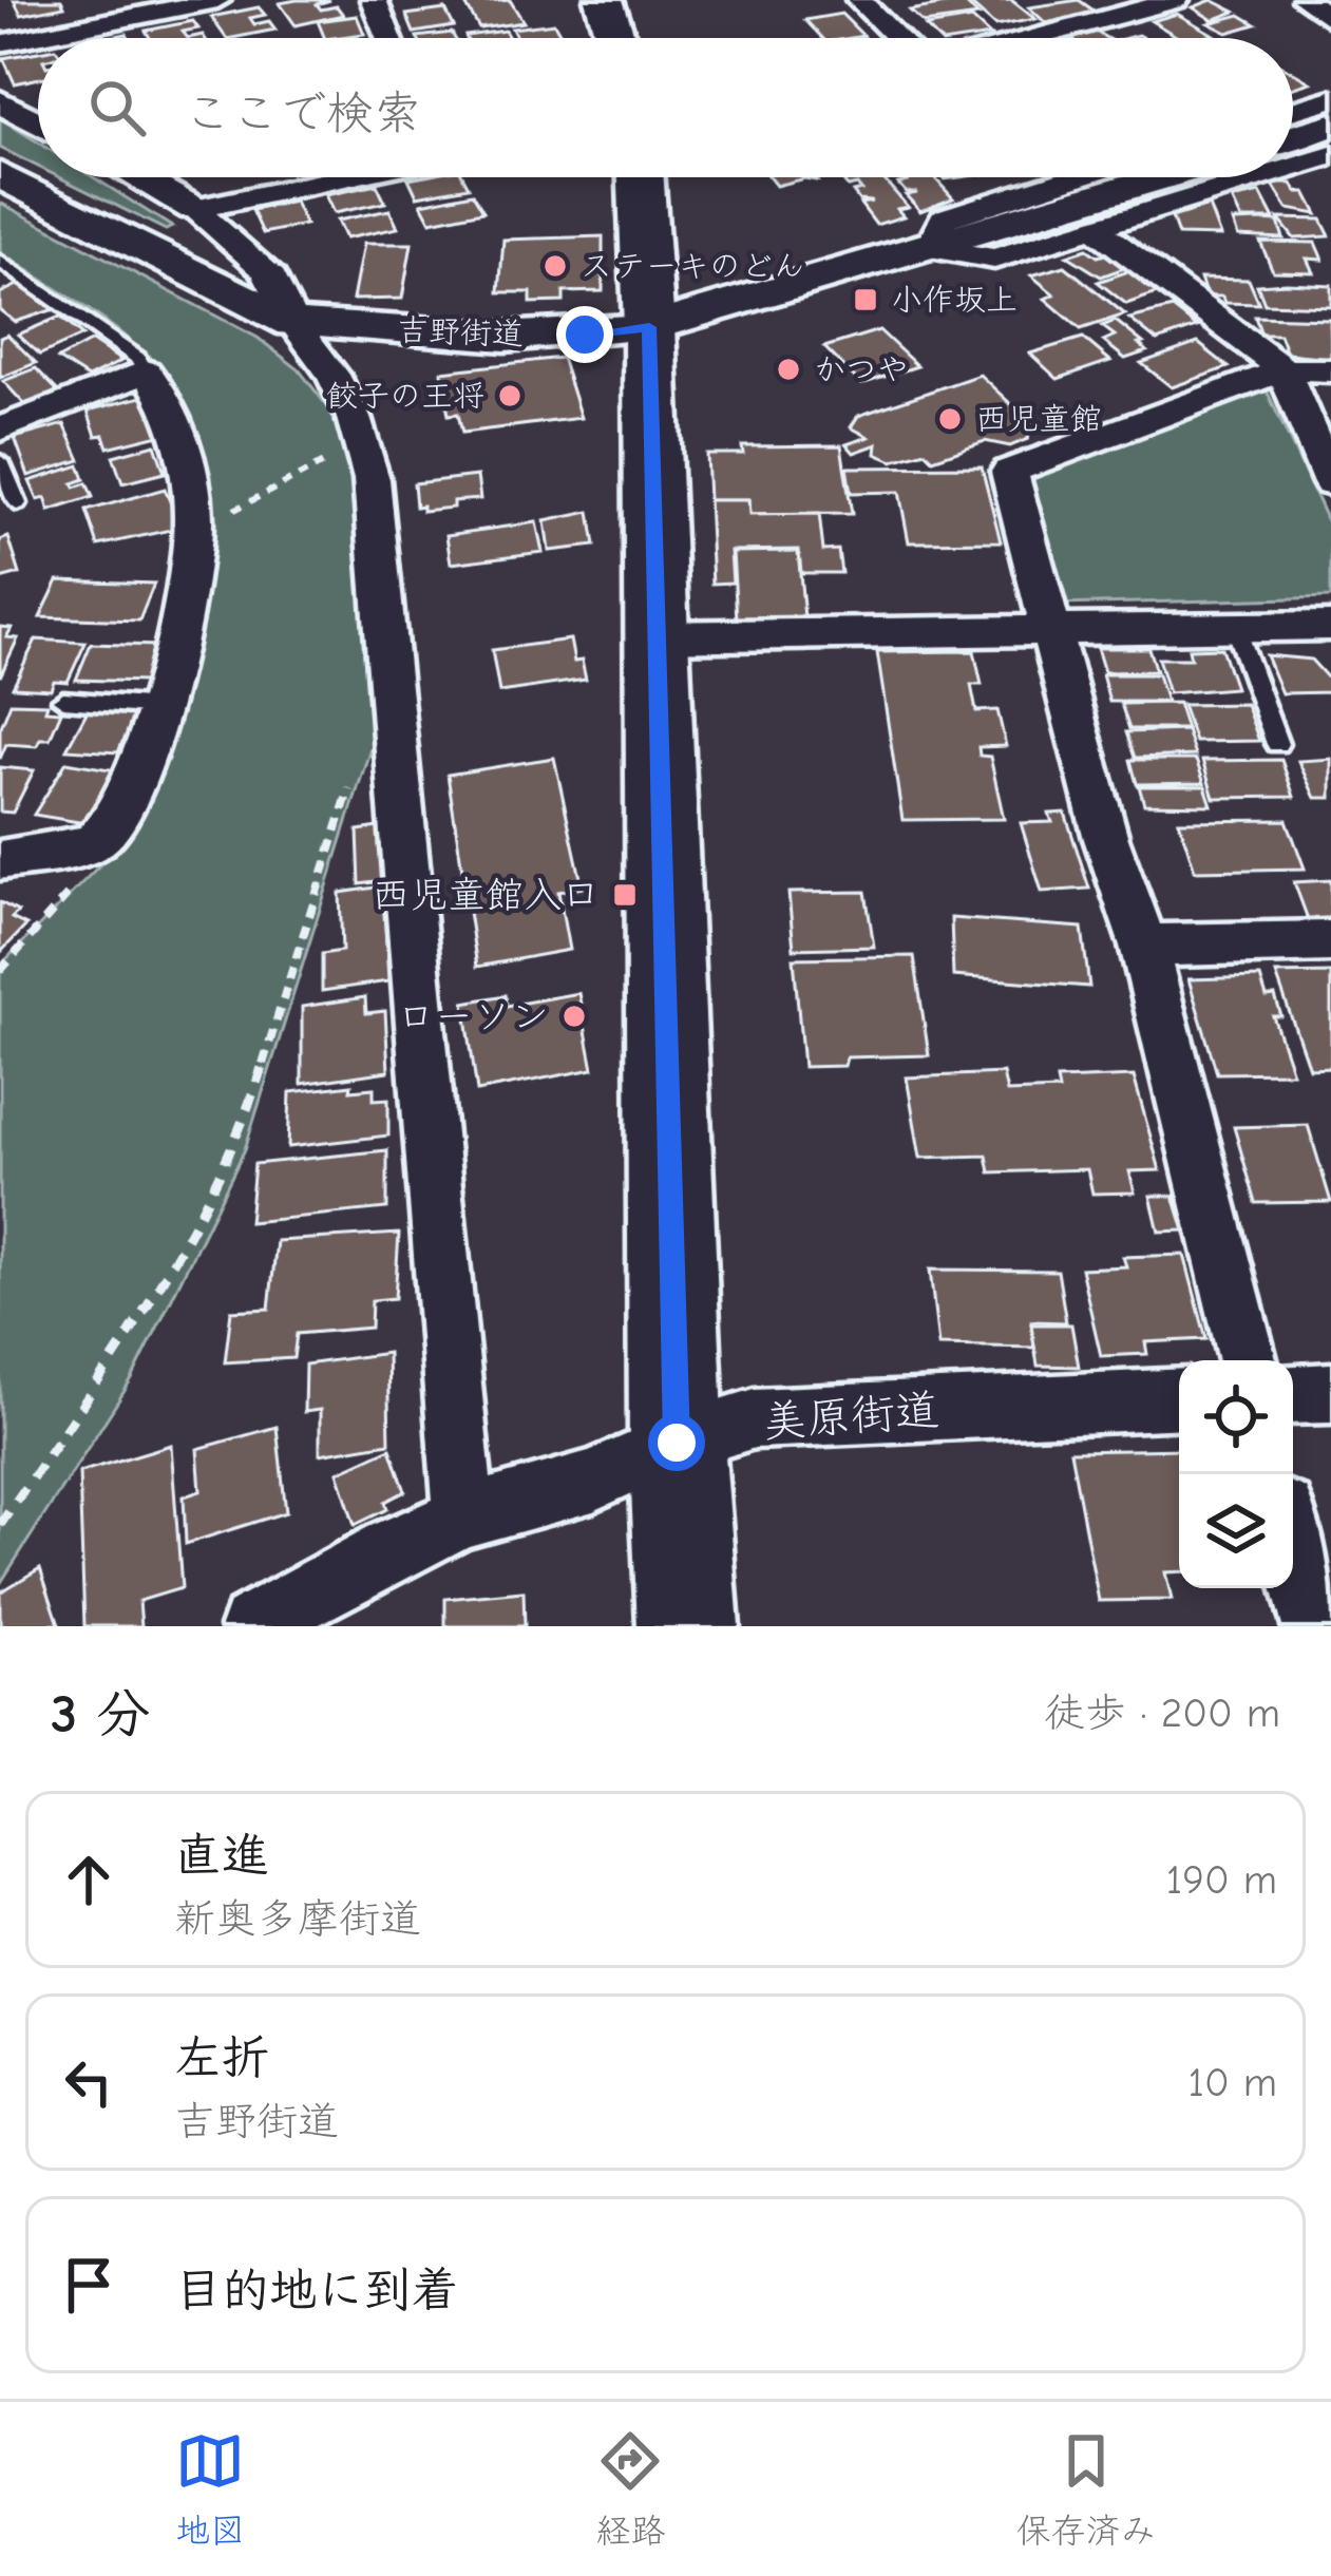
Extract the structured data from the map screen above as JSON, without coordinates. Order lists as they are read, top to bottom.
{
  "streets": {
    "main road": ["吉野街道"],
    "street": ["美原街道"]
  },
  "places": {
    "other": [
      "ステーキのどん",
      "かつや",
      "餃子の王将",
      "西児童館",
      "ローソン"
    ],
    "transit": ["小作坂上", "西児童館入口"]
  },
  "page": {
    "search": "ここで検索",
    "heading": ["3 分", "徒歩 · 200 m"],
    "list": [
      ["直進", "新奥多摩街道", "190 m"],
      ["左折", "吉野街道", "10 m"],
      "目的地に到着"
    ],
    "nav": ["地図", "経路", "保存済み"]
  }
}
